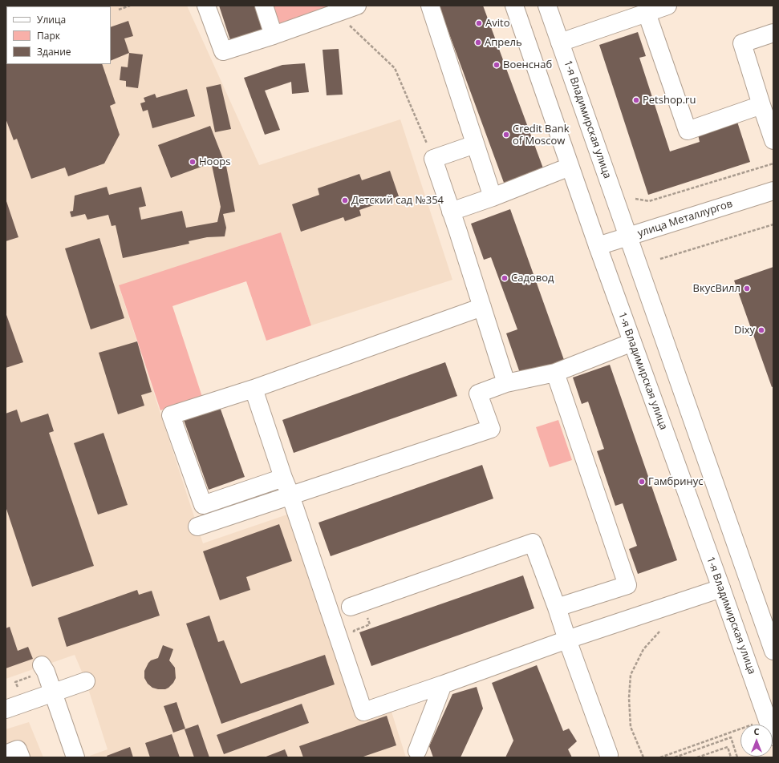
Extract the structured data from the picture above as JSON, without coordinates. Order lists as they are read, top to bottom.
{
  "streets": {
    "main road": ["1-я Владимирская улица", "улица Металлургов"]
  },
  "crossings": [
    ["1-я Владимирская улица", "улица Металлургов"]
  ],
  "places": [
    "Avito",
    "Апрель",
    "Военснаб",
    "Petshop.ru",
    "Credit Bank of Moscow",
    "Hoops",
    "Детский сад №354",
    "Садовод",
    "ВкусВилл",
    "Dixy",
    "Гамбринус"
  ],
  "legend": ["Улица", "Парк", "Здание"],
  "north": "top"
}
